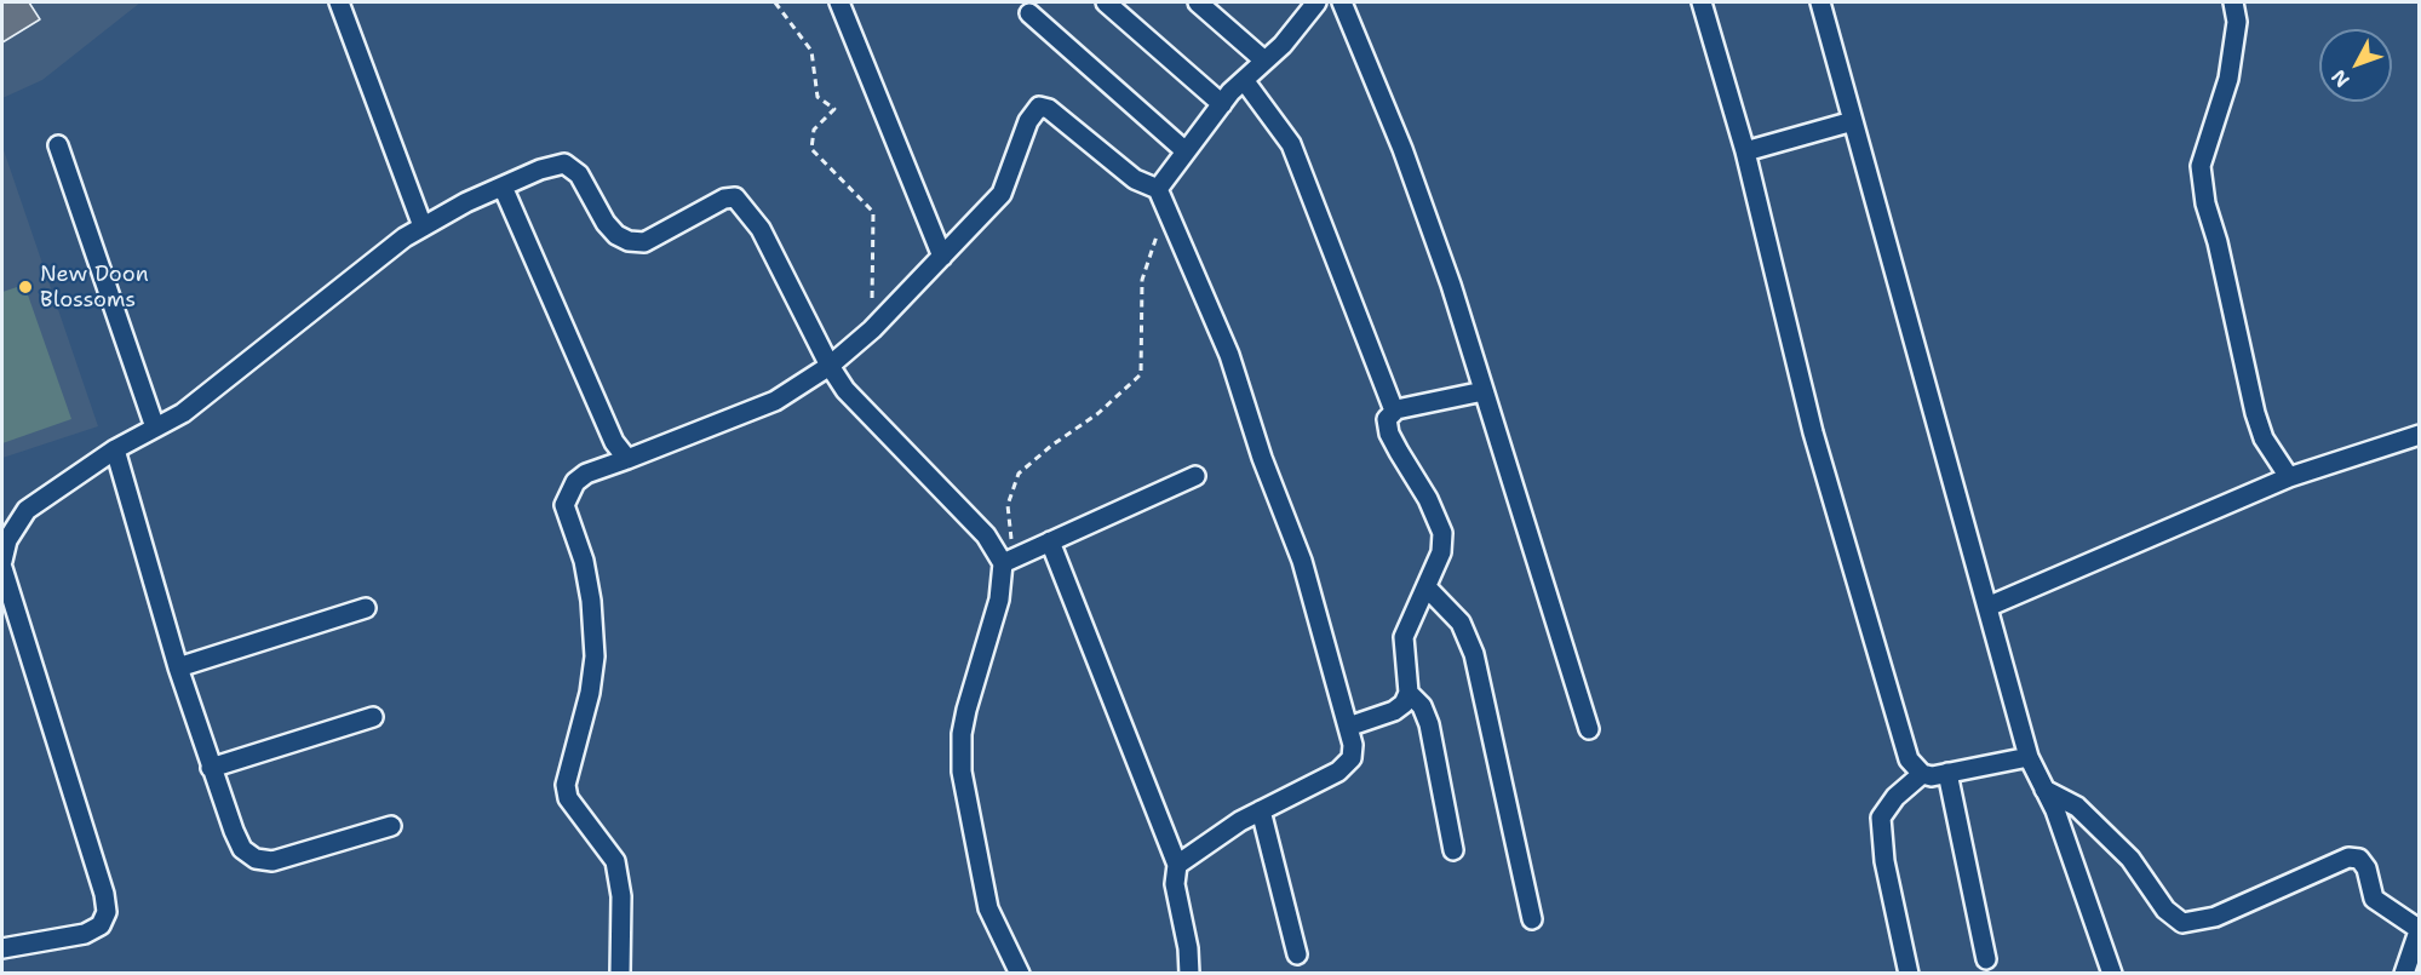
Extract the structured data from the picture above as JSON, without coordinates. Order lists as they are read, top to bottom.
{
  "places": ["New Doon Blossoms"],
  "north": "bottom left"
}
